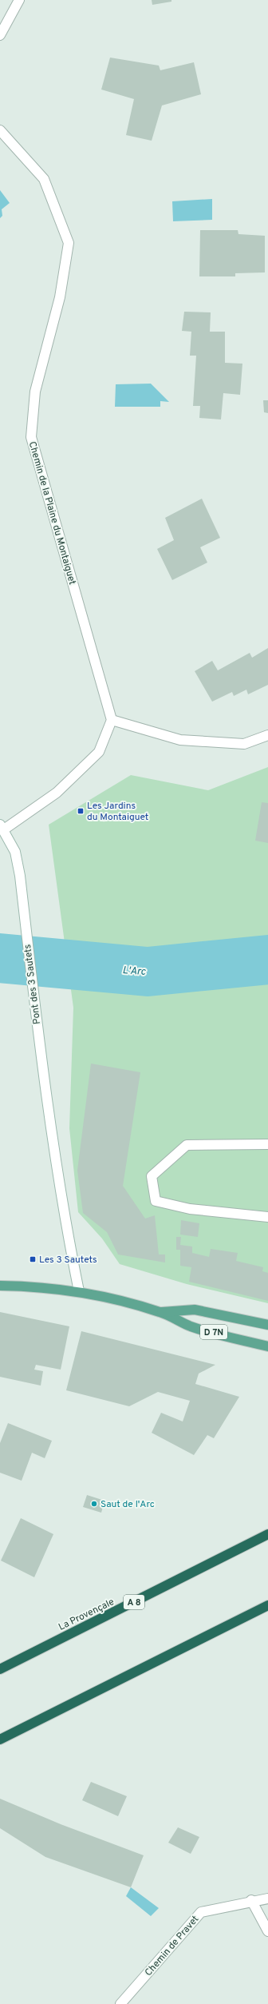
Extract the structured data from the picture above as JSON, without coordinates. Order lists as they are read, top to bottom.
{
  "streets": {
    "highway": ["A 8", "La Provençale"],
    "main road": ["D 7N"],
    "street": ["Chemin de la Plaine du Montaiguet", "Pont des 3 Sautets", "Chemin de Pravet"]
  },
  "crossings": [
    ["Pont des 3 Sautets", "D 7N"]
  ],
  "water": ["L'Arc"],
  "places": {
    "transit": ["Les Jardins du Montaiguet", "Les 3 Sautets"],
    "other": ["Saut de l'Arc"]
  }
}
